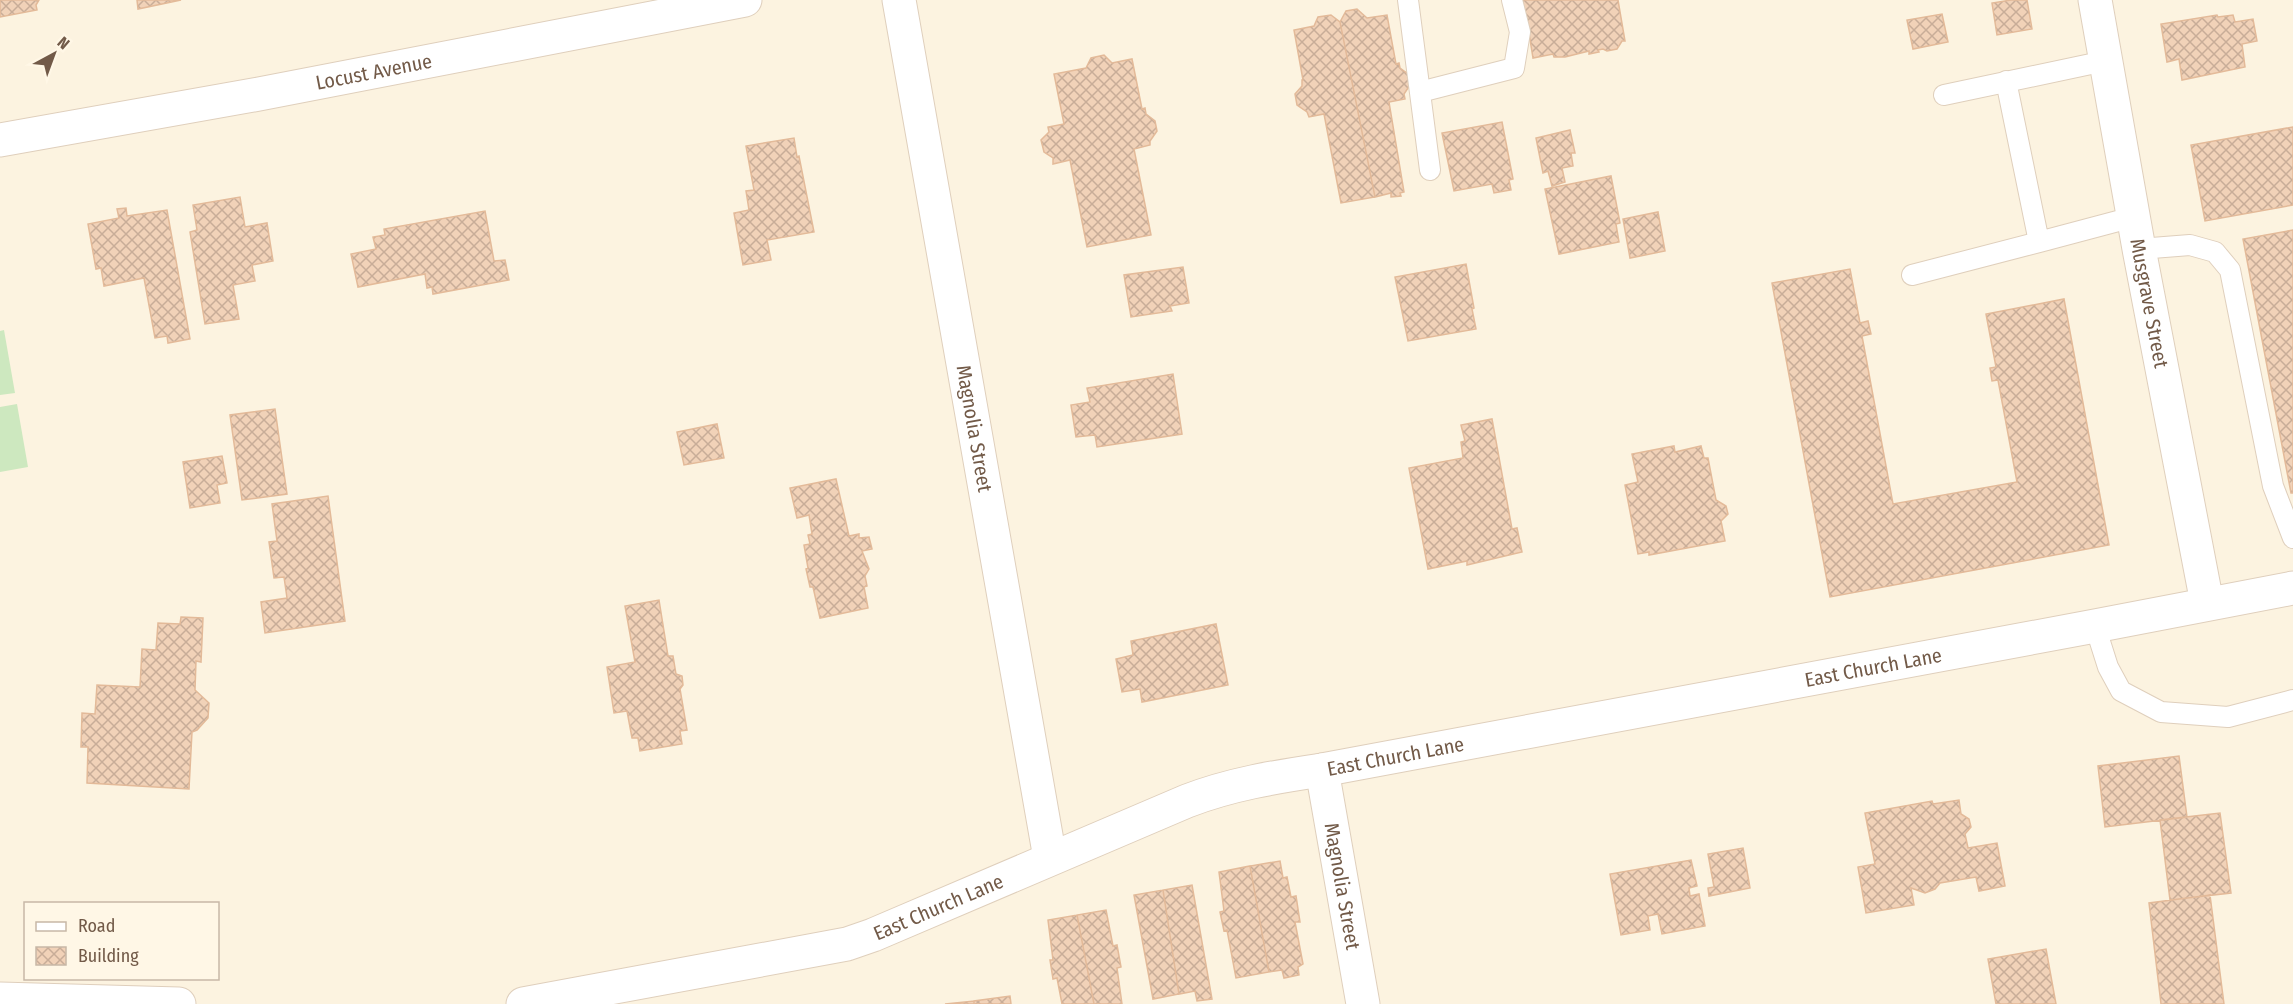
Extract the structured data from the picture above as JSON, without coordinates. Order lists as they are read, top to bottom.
{
  "streets": {
    "street": [
      "Locust Avenue",
      "Musgrave Street",
      "Magnolia Street",
      "East Church Lane"
    ]
  },
  "crossings": [
    ["Musgrave Street", "East Church Lane"],
    ["Magnolia Street", "East Church Lane"]
  ],
  "legend": ["Road", "Building"],
  "north": "top right"
}
